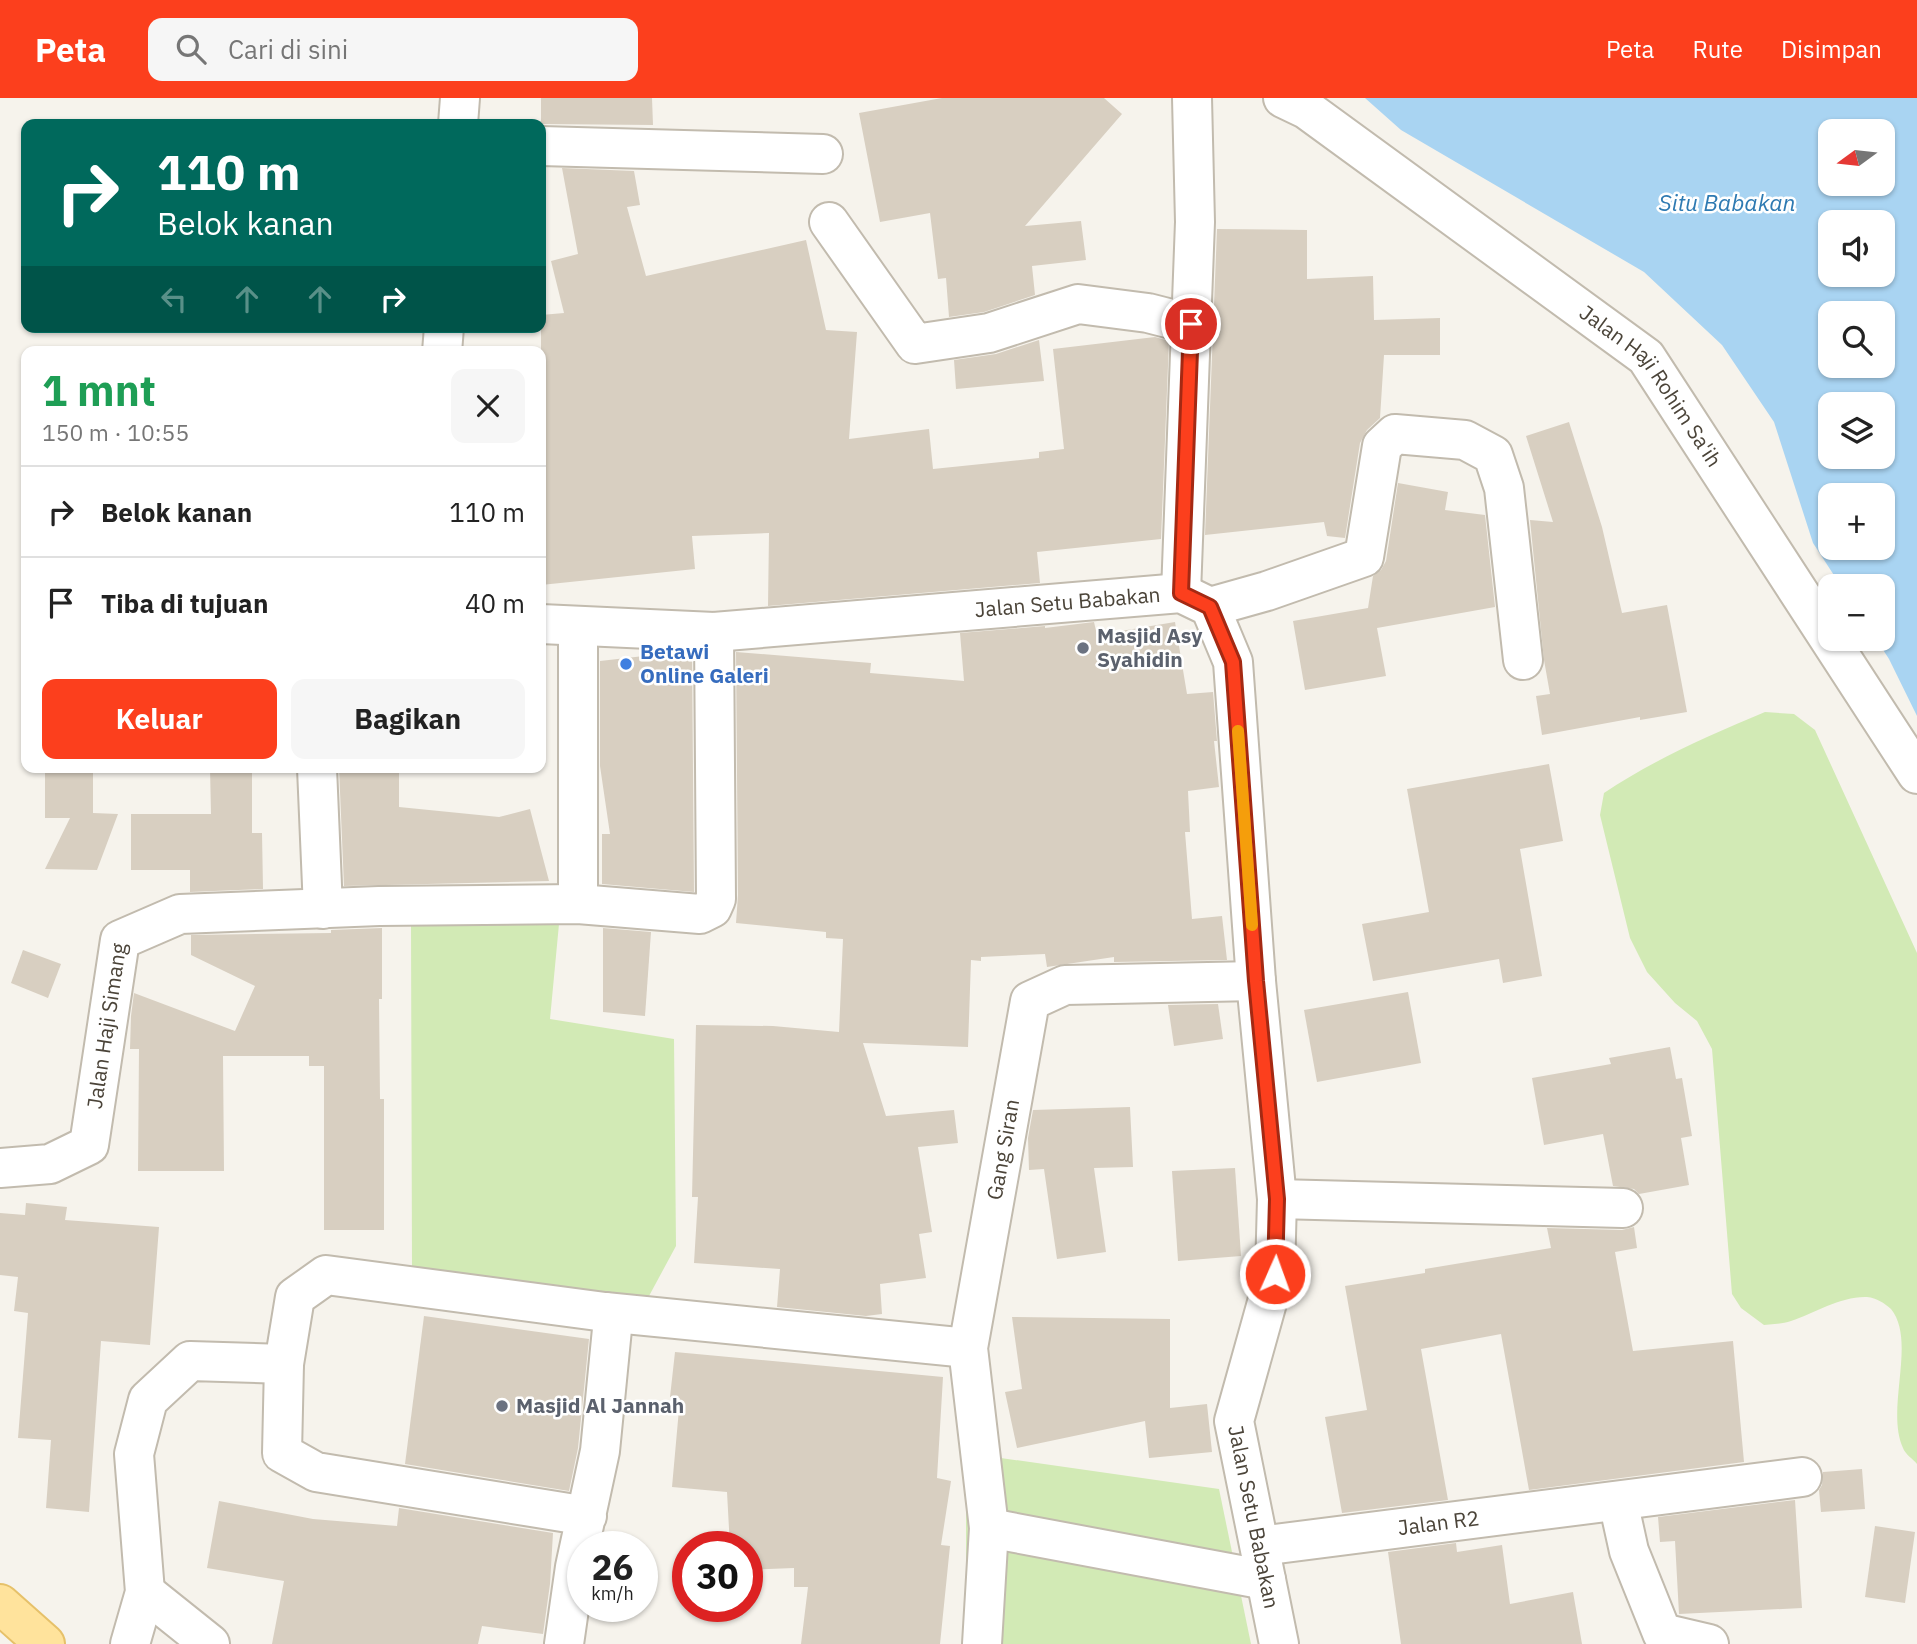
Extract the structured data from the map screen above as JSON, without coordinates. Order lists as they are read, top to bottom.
{
  "streets": {
    "street": [
      "Jalan Haji Rohim Sa'ih",
      "Jalan Setu Babakan",
      "Jalan Haji Simang",
      "Gang Siran",
      "Jalan R2"
    ]
  },
  "crossings": [
    ["Jalan Setu Babakan", "Jalan Haji Simang"],
    ["Jalan Setu Babakan", "Gang Siran"],
    ["Jalan Setu Babakan", "Jalan R2"]
  ],
  "water": ["Situ Babakan"],
  "places": ["Masjid Asy Syahidin", "Betawi Online Galeri", "Masjid Al Jannah"],
  "north": "left",
  "page": {
    "header": "Peta",
    "search": "Cari di sini",
    "nav": ["Peta", "Rute", "Disimpan"],
    "map_buttons": ["+", "−"],
    "turn": ["110 m", "Belok kanan"],
    "heading": ["1 mnt", "150 m · 10:55"],
    "list": [
      {
        "name": "Belok kanan",
        "value": "110 m"
      },
      {
        "name": "Tiba di tujuan",
        "value": "40 m"
      }
    ],
    "buttons": ["Keluar", "Bagikan"],
    "speed": "26 km/h",
    "limit": "30"
  }
}
